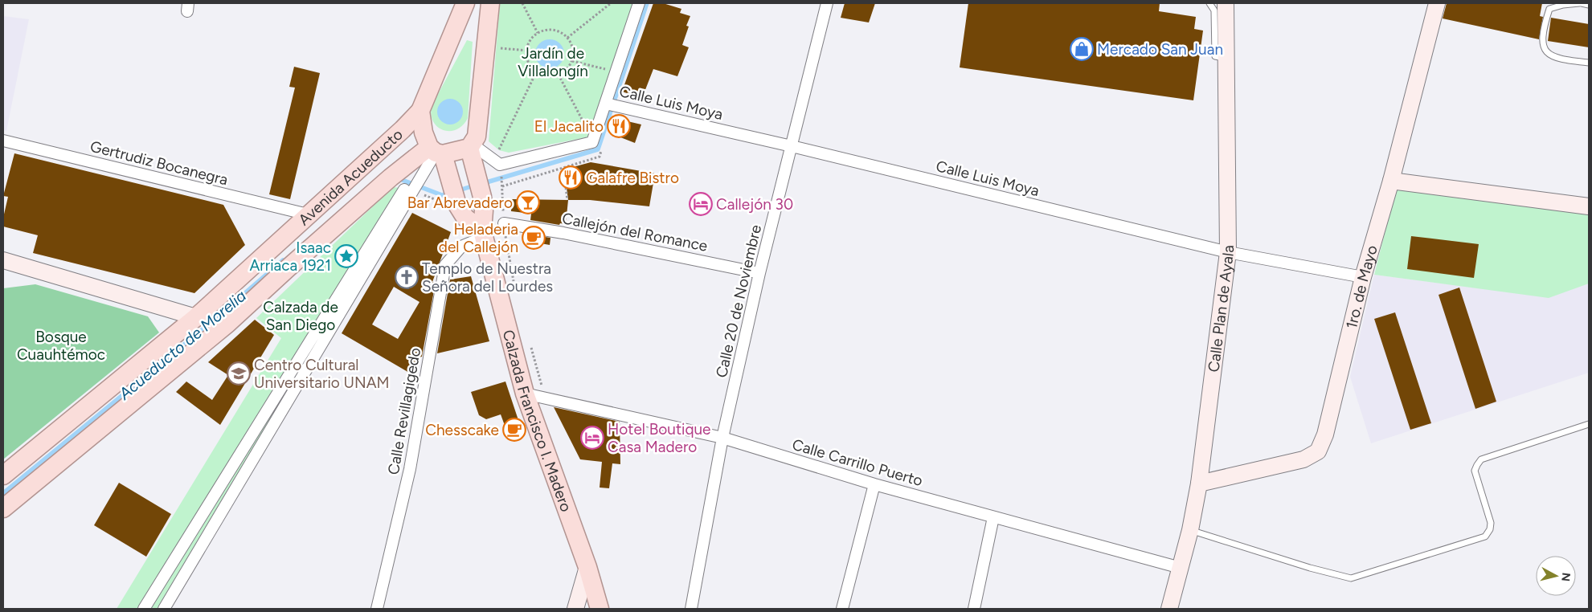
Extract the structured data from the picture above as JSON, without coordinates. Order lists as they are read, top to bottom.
{
  "streets": {
    "main road": ["Avenida Acueducto", "Calzada Francisco I. Madero"],
    "street": [
      "Calle Luis Moya",
      "Gertrudiz Bocanegra",
      "Callejón del Romance",
      "1ro. de Mayo",
      "Calle 20 de Noviembre",
      "Calle Plan de Ayala",
      "Calle Revillagigedo",
      "Calle Carrillo Puerto"
    ]
  },
  "crossings": [
    ["Calle Luis Moya", "1ro. de Mayo"],
    ["Calle Luis Moya", "Calle 20 de Noviembre"],
    ["Calle Luis Moya", "Calle Plan de Ayala"],
    ["Gertrudiz Bocanegra", "Avenida Acueducto"],
    ["Callejón del Romance", "Calle 20 de Noviembre"],
    ["1ro. de Mayo", "Calle Plan de Ayala"],
    ["Calle 20 de Noviembre", "Calle Carrillo Puerto"],
    ["Calle Plan de Ayala", "Calle Carrillo Puerto"],
    ["Calle Revillagigedo", "Calzada Francisco I. Madero"],
    ["Calzada Francisco I. Madero", "Calle Carrillo Puerto"]
  ],
  "water": ["Acueducto de Morelia"],
  "parks": ["Jardín de Villalongín", "Calzada de San Diego", "Bosque Cuauhtémoc"],
  "places": {
    "shop": ["Mercado San Juan"],
    "restaurant": ["El Jacalito", "Galafre Bistro"],
    "bar": ["Bar Abrevadero"],
    "hotel": ["Callejón 30", "Hotel Boutique Casa Madero"],
    "cafe": ["Heladeria del Callejón", "Chesscake"],
    "place": ["Isaac Arriaca 1921"],
    "church": ["Templo de Nuestra Señora del Lourdes"],
    "school or university": ["Centro Cultural Universitario UNAM"]
  },
  "north": "right"
}
